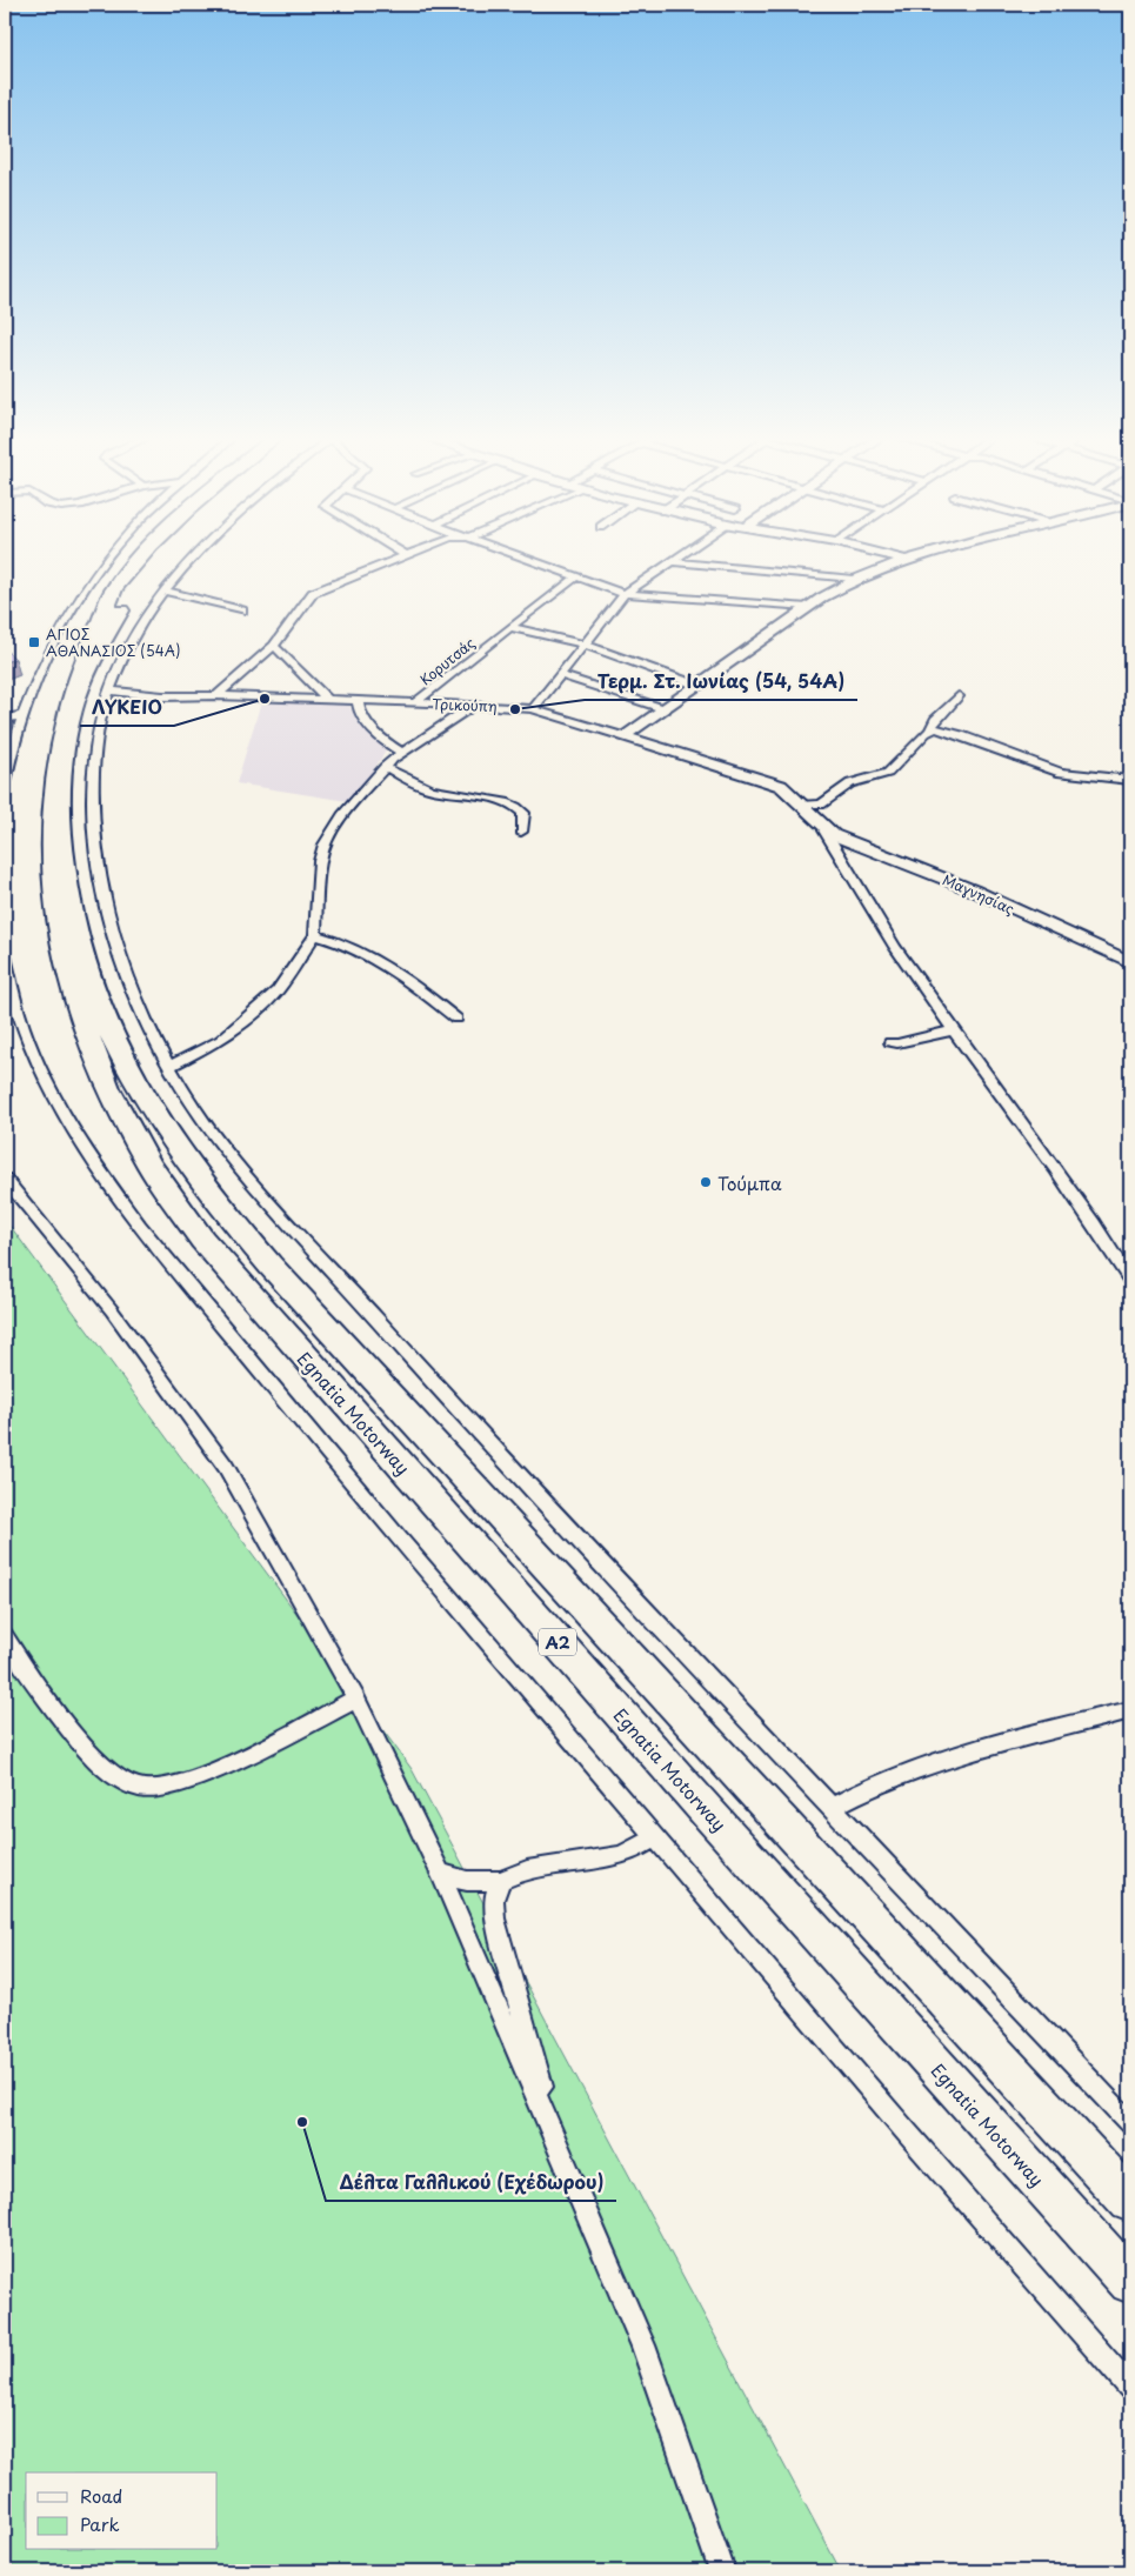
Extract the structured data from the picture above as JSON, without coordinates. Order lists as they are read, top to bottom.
{
  "streets": {
    "highway": ["Egnatia Motorway", "Α2"],
    "street": ["Κορυτσάς", "Τρικούπη", "Μαγνησίας"]
  },
  "crossings": [
    ["Κορυτσάς", "Τρικούπη"],
    ["Τρικούπη", "Μαγνησίας"]
  ],
  "places": {
    "transit": ["ΑΓΙΟΣ ΑΘΑΝΑΣΙΟΣ (54Α)"],
    "other": [
      "ΛΥΚΕΙΟ",
      "Τερμ. Στ. Ιωνίας (54, 54Α)",
      "Τούμπα",
      "Δέλτα Γαλλικού (Εχέδωρου)"
    ]
  },
  "legend": ["Road", "Park"]
}
